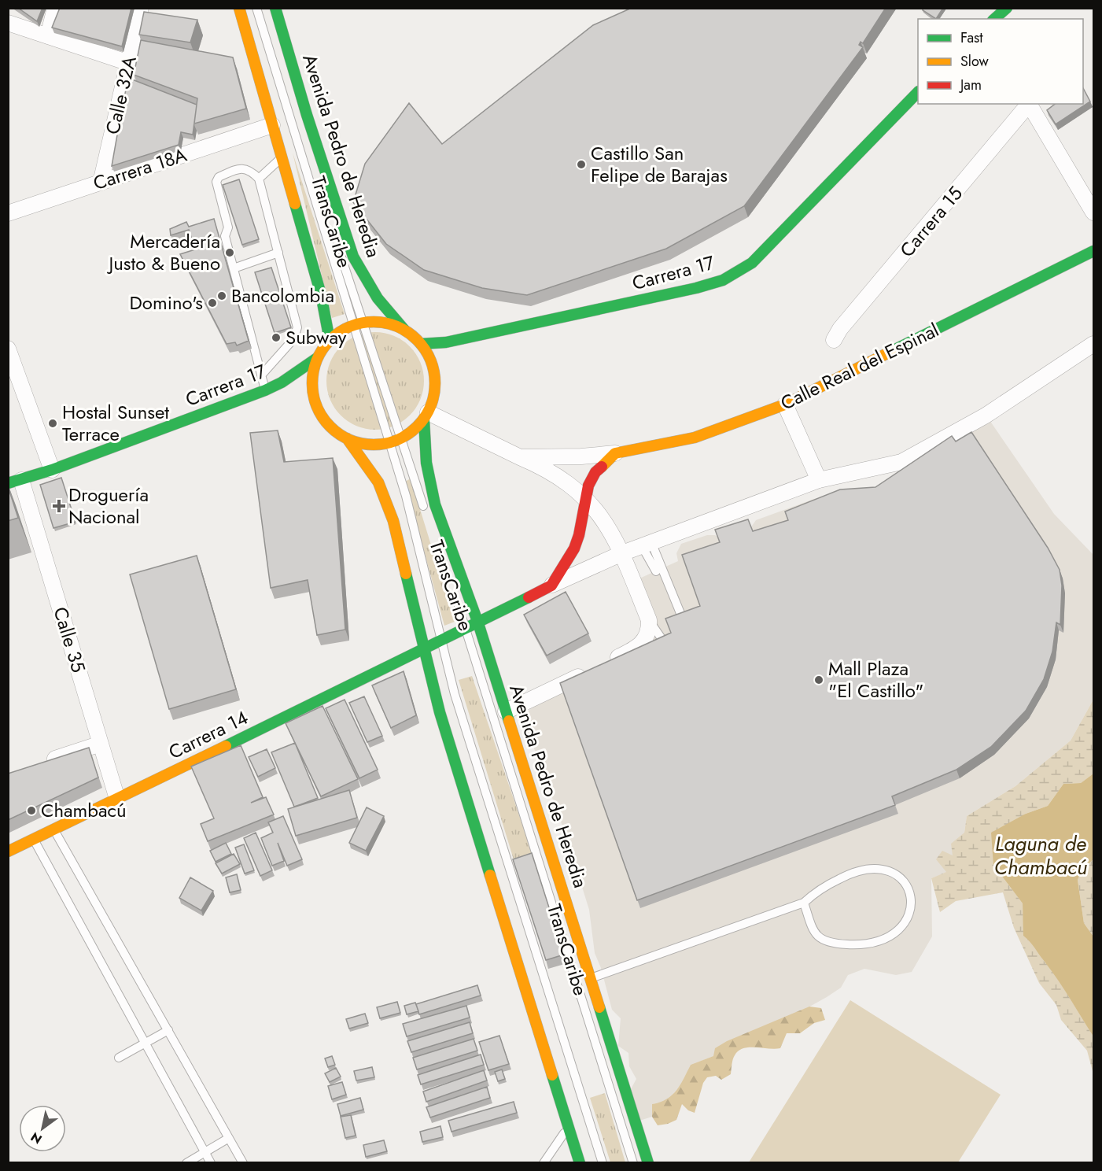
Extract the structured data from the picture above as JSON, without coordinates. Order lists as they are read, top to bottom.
{
  "streets": {
    "main road": [
      "Avenida Pedro de Heredia",
      "Carrera 17",
      "Calle Real del Espinal",
      "Carrera 14"
    ],
    "street": [
      "Calle 32A",
      "Carrera 18A",
      "Carrera 15",
      "Calle 35"
    ],
    "lane": ["TransCaribe"]
  },
  "crossings": [
    ["Calle 32A", "Carrera 18A"],
    ["Avenida Pedro de Heredia", "Calle Real del Espinal"],
    ["Carrera 17", "Calle 35"],
    ["Calle 35", "Carrera 14"]
  ],
  "water": ["Laguna de Chambacú"],
  "places": {
    "other": [
      "Castillo San Felipe de Barajas",
      "Mercadería Justo & Bueno",
      "Bancolombia",
      "Domino's",
      "Subway",
      "Hostal Sunset Terrace",
      "Mall Plaza \"El Castillo\"",
      "Chambacú"
    ],
    "health": ["Droguería Nacional"]
  },
  "legend": ["Fast", "Slow", "Jam"],
  "north": "bottom left"
}
